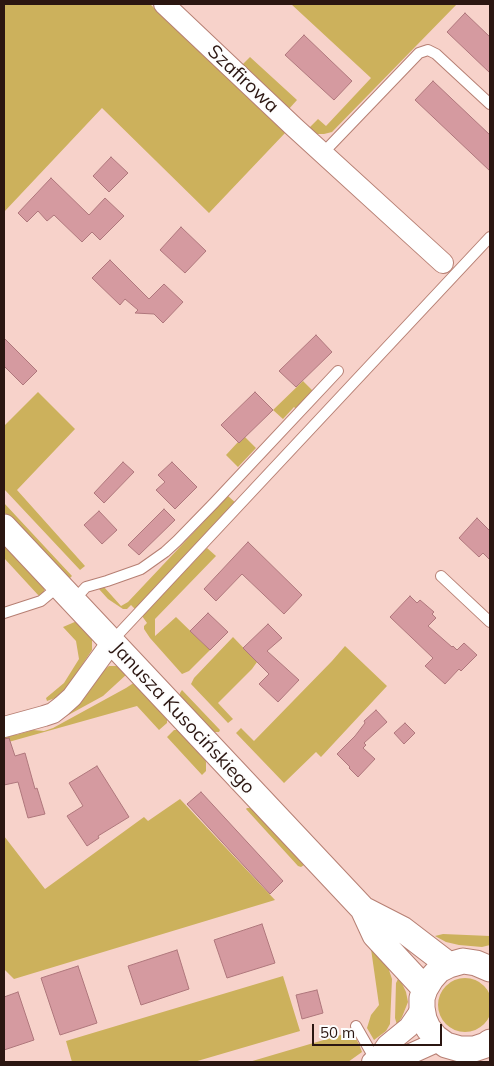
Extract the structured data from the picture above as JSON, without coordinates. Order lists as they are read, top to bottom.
{
  "streets": {
    "street": ["Szafirowa", "Janusza Kusocińskiego"]
  },
  "scale_bar": "50 m"
}
